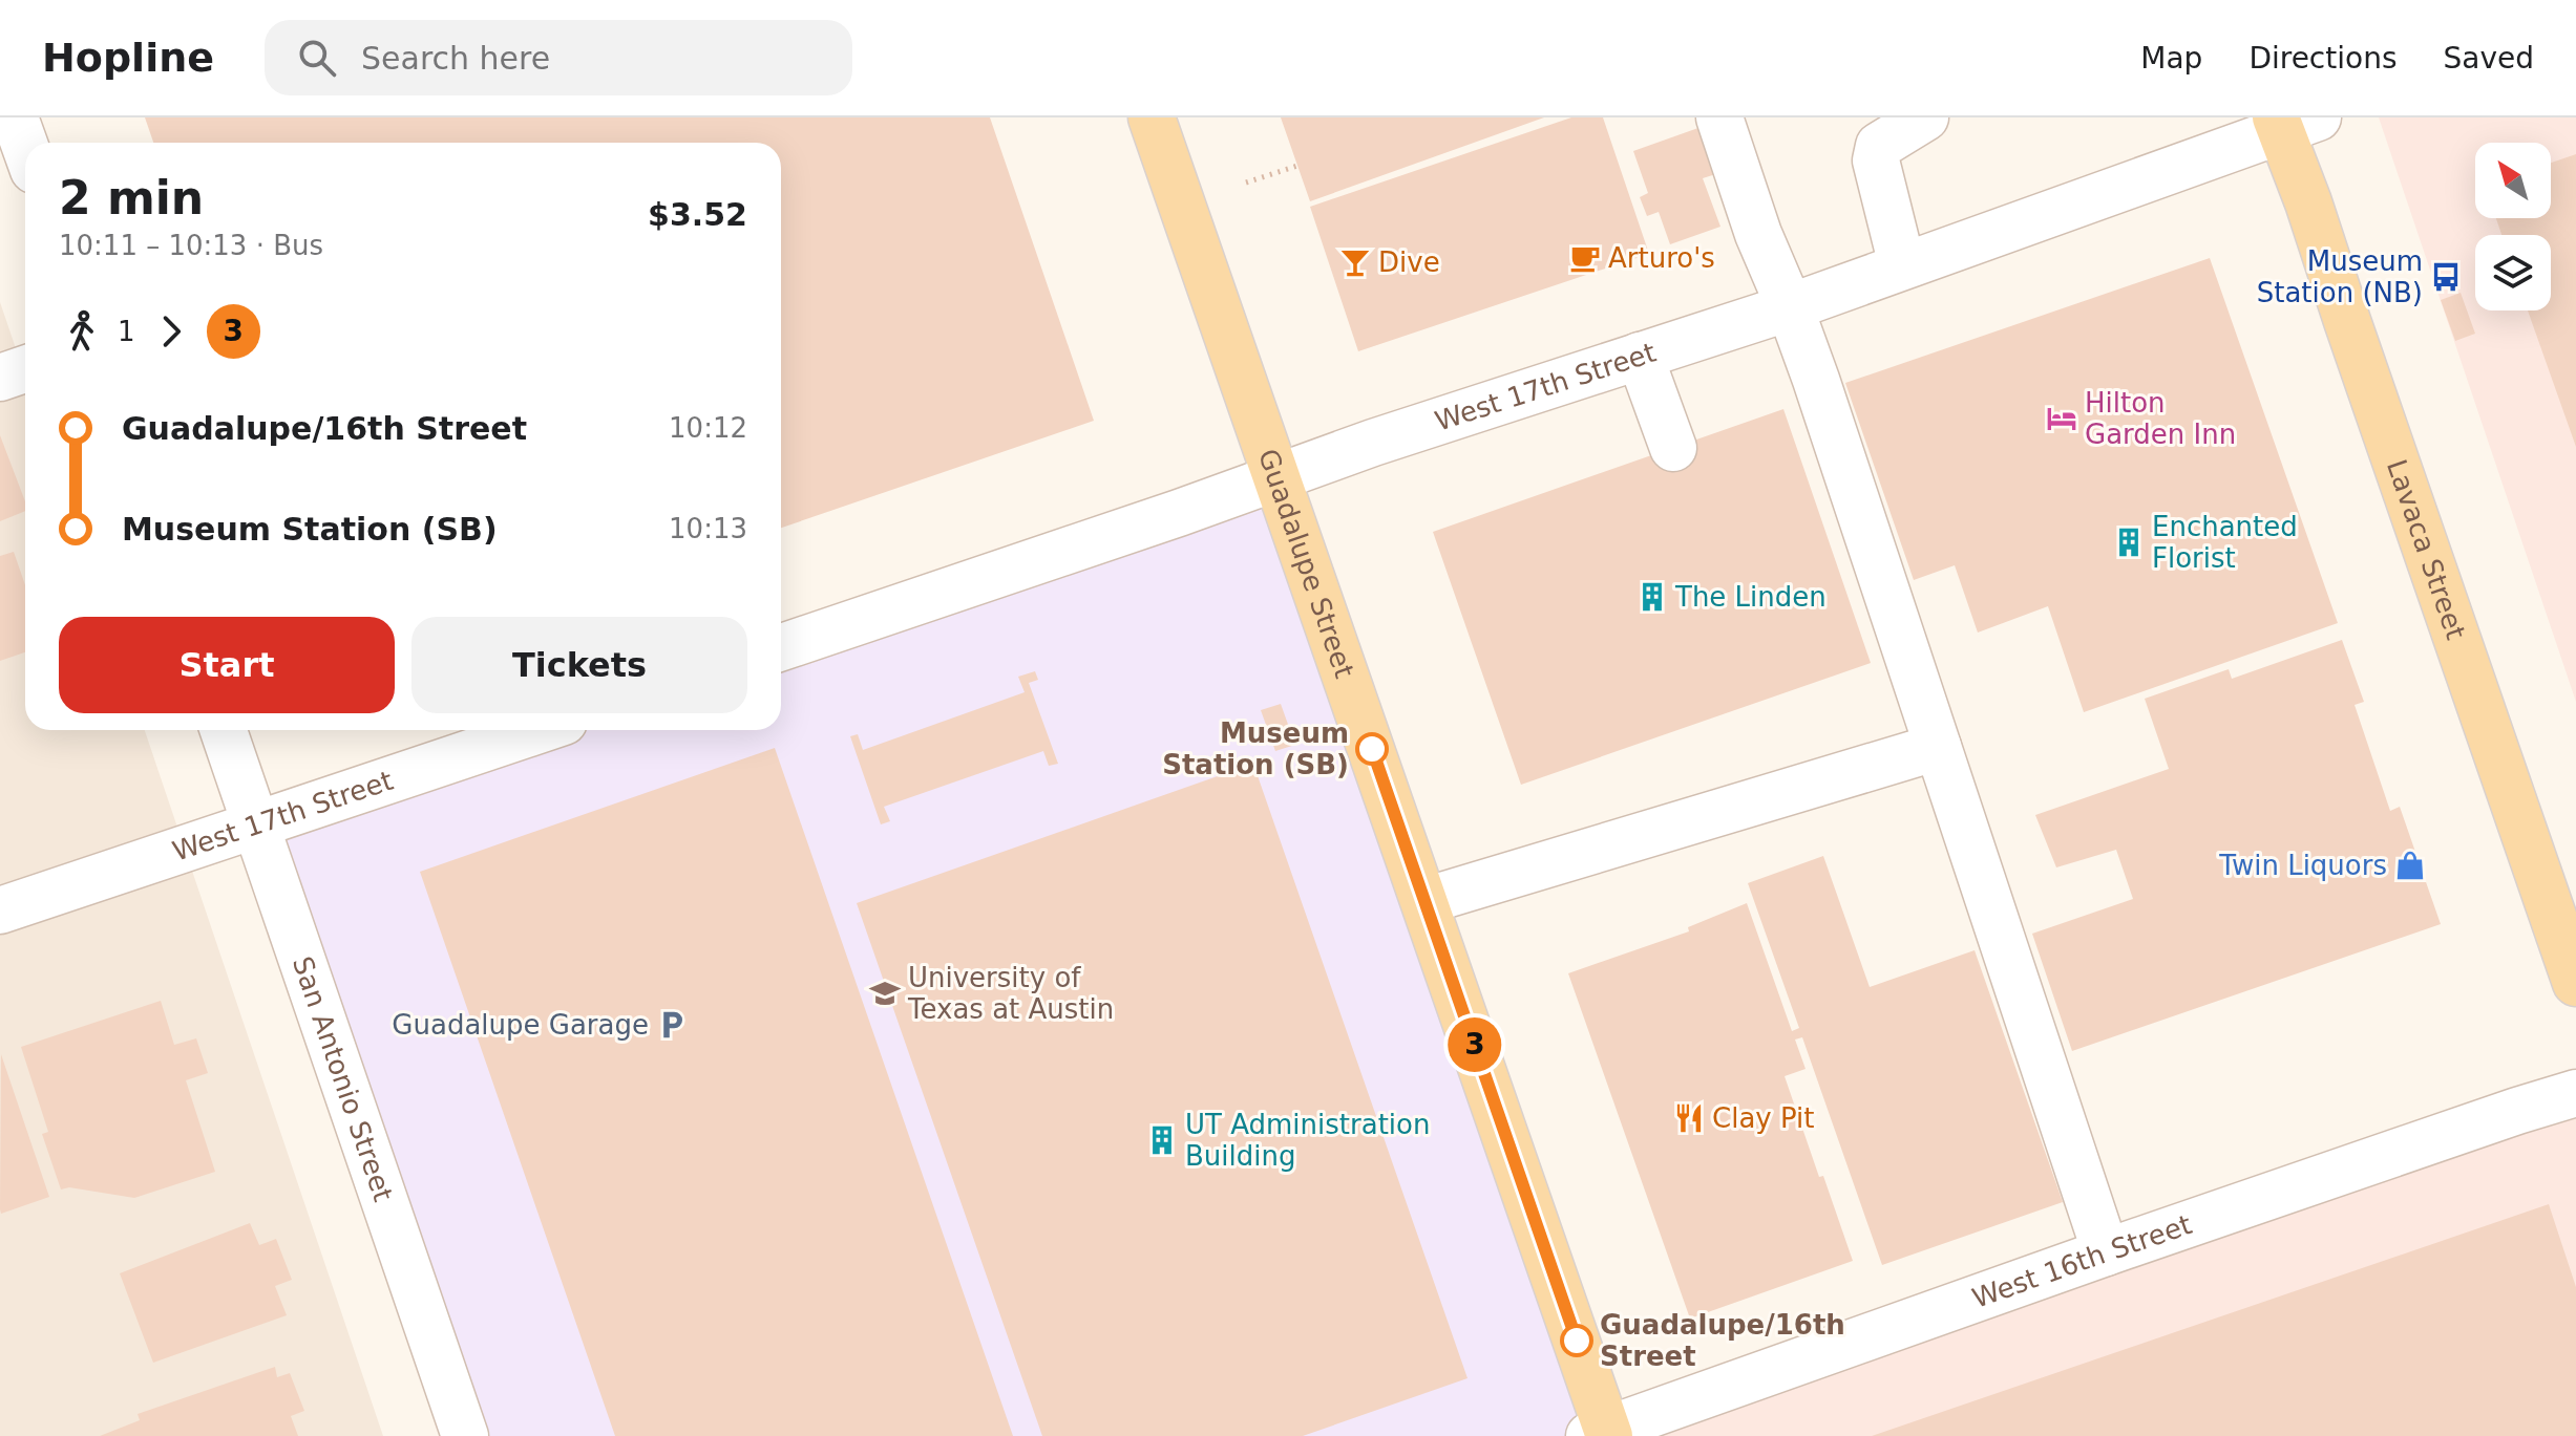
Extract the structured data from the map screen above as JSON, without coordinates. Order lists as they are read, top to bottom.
{
  "streets": {
    "main road": ["Lavaca Street", "Guadalupe Street"],
    "street": ["West 17th Street", "San Antonio Street", "West 16th Street"]
  },
  "crossings": [
    ["West 17th Street", "Lavaca Street"],
    ["West 17th Street", "Guadalupe Street"],
    ["West 17th Street", "San Antonio Street"],
    ["Guadalupe Street", "West 16th Street"]
  ],
  "places": {
    "cafe": ["Arturo's"],
    "bar": ["Dive"],
    "bus stop": ["Museum Station (NB)"],
    "hotel": ["Hilton Garden Inn"],
    "building": ["Enchanted Florist", "The Linden", "UT Administration Building"],
    "other": ["Museum Station (SB)", "Guadalupe/16th Street"],
    "shop": ["Twin Liquors"],
    "school or university": ["University of Texas at Austin"],
    "parking": ["Guadalupe Garage"],
    "restaurant": ["Clay Pit"]
  },
  "lines": ["bus line 3"],
  "north": "top left",
  "page": {
    "header": "Hopline",
    "search": "Search here",
    "nav": ["Map", "Directions", "Saved"],
    "on_map": "3",
    "heading": ["2 min", "10:11 – 10:13 · Bus", "$3.52"],
    "legs": ["1", "3"],
    "list": [
      {
        "name": "Guadalupe/16th Street",
        "value": "10:12"
      },
      {
        "name": "Museum Station (SB)",
        "value": "10:13"
      }
    ],
    "buttons": ["Start", "Tickets"]
  }
}
